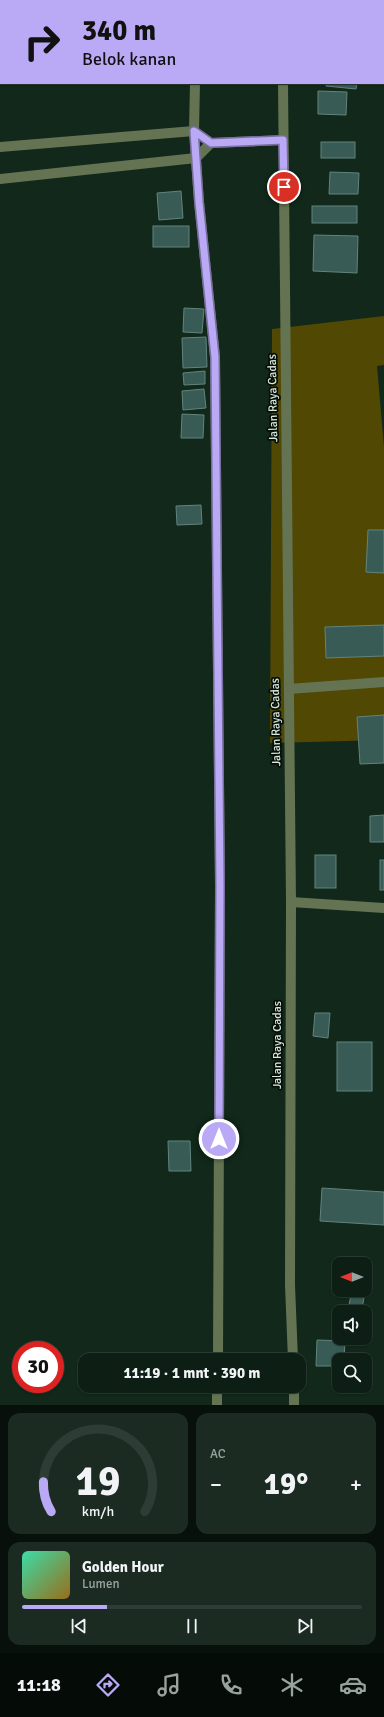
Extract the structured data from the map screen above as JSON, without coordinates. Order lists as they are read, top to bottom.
{
  "streets": {
    "street": ["Jalan Raya Cadas"]
  },
  "north": "left",
  "page": {
    "turn": ["340 m", "Belok kanan"],
    "limit": "30",
    "trip": "11:19 · 1 mnt · 390 m",
    "tile": "AC",
    "heat": ["−", "19°", "+"],
    "song": ["Golden Hour", "Lumen"],
    "tabs": "11:18",
    "gauge": ["19", "km/h"]
  }
}
